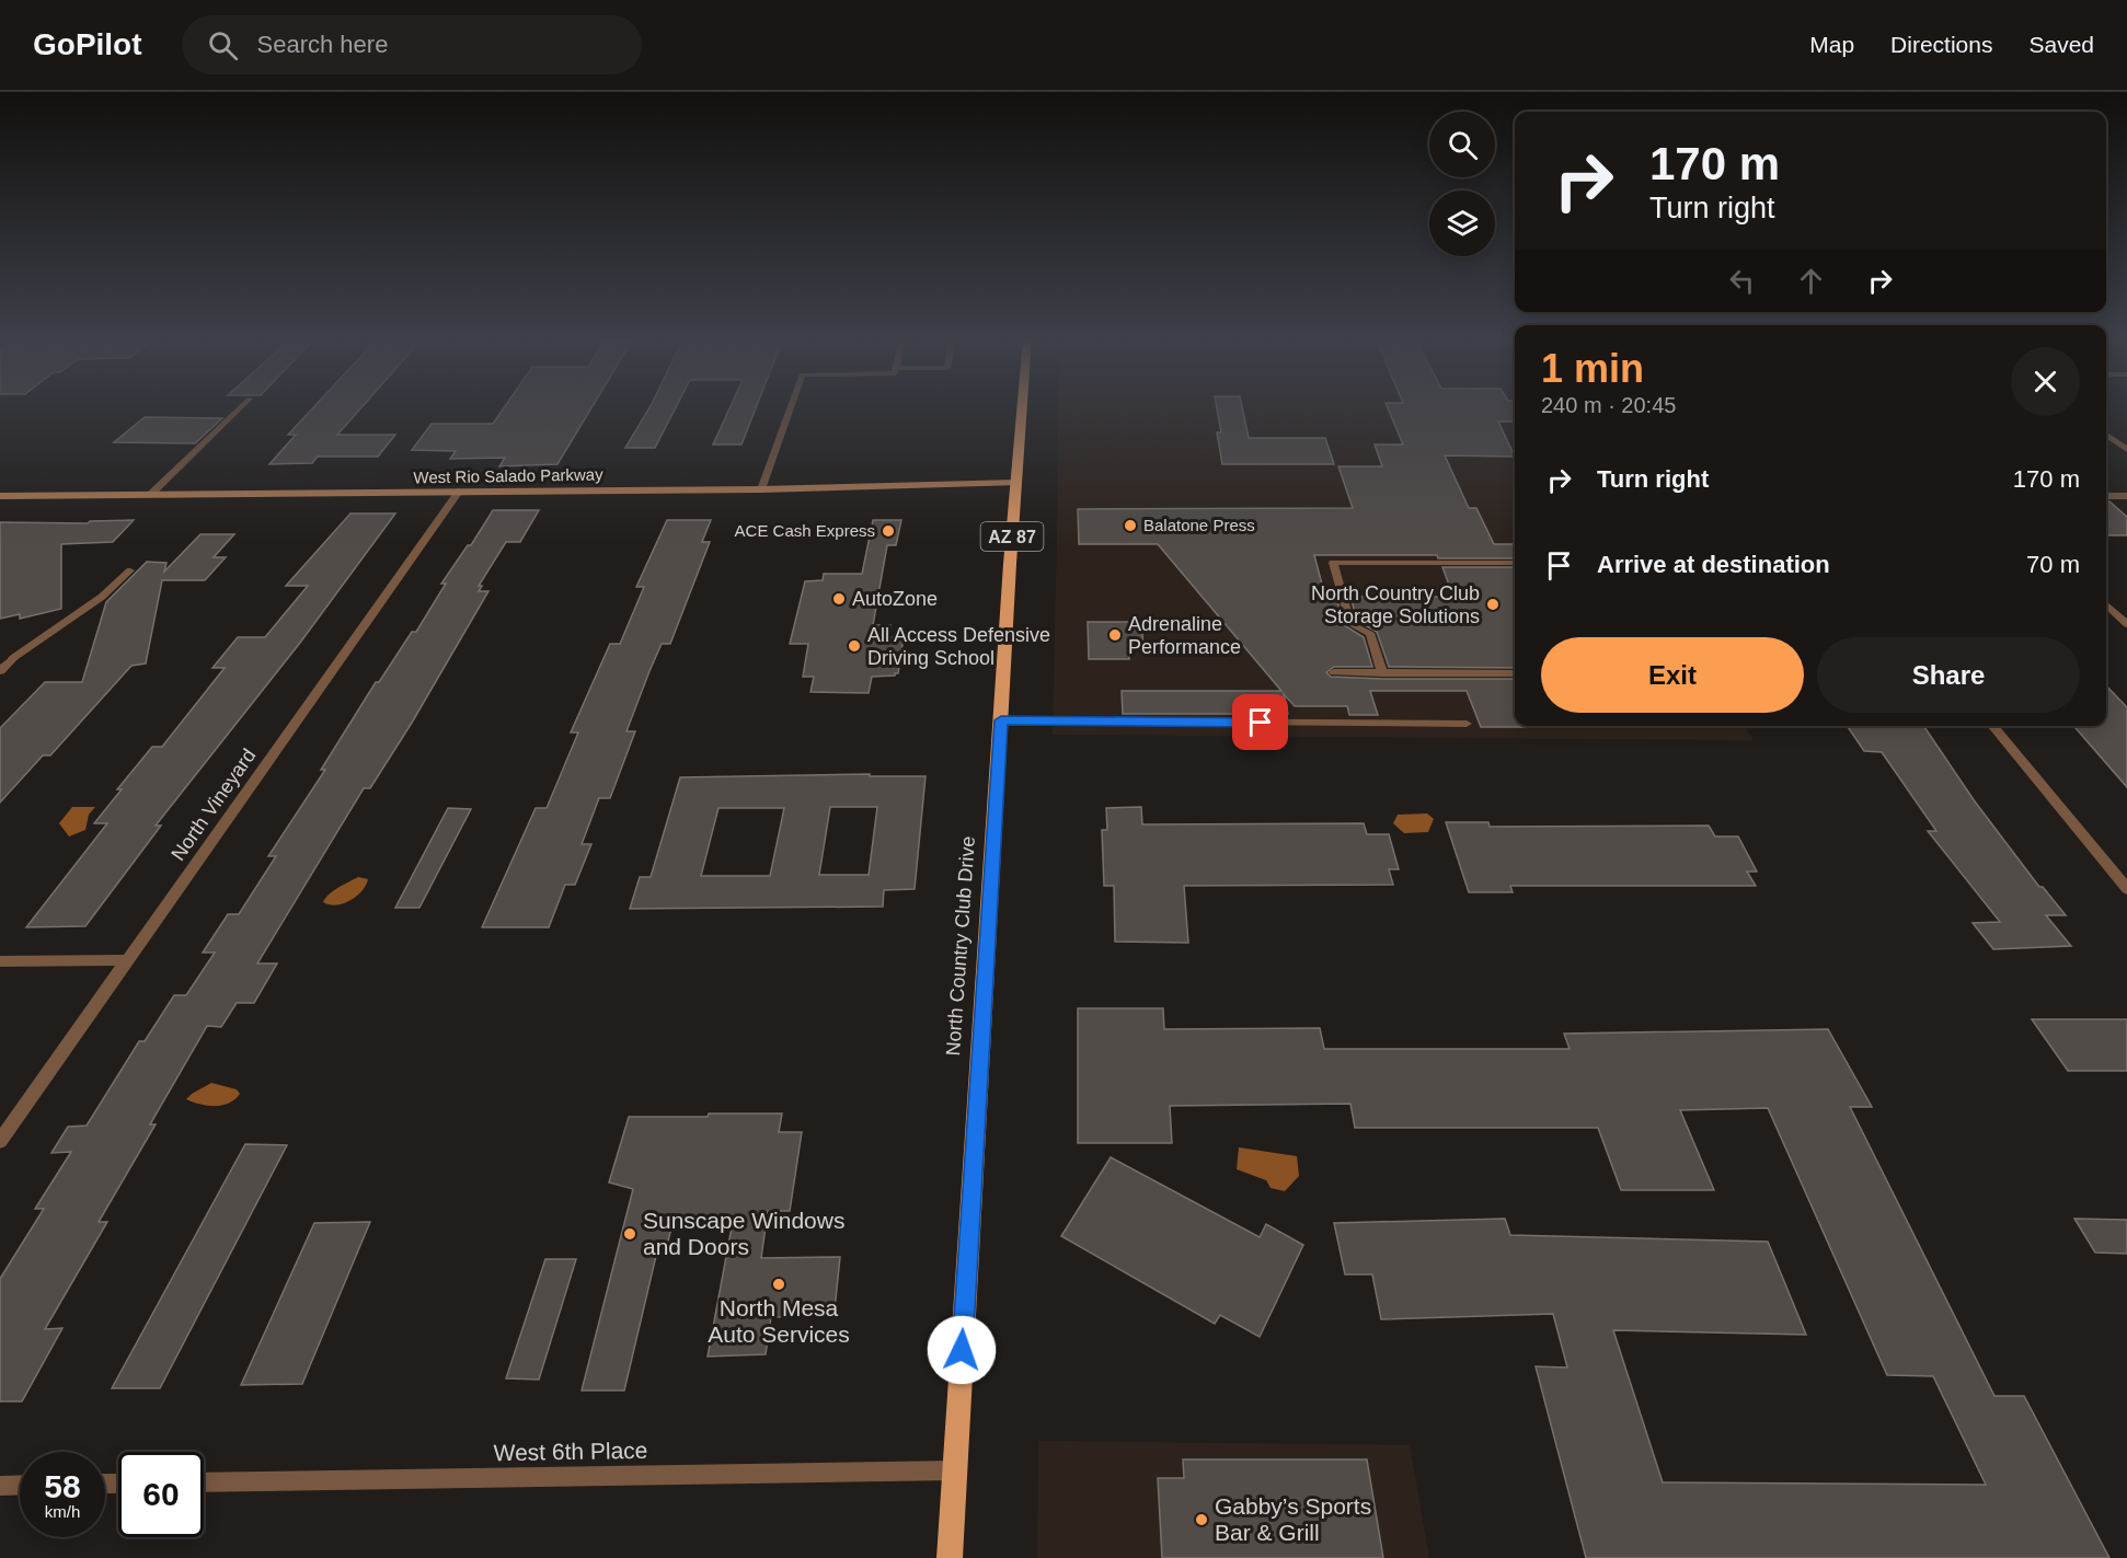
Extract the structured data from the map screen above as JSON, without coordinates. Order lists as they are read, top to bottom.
{
  "streets": {
    "main road": ["West Rio Salado Parkway", "AZ 87", "North Country Club Drive"],
    "street": ["North Vineyard", "West 6th Place"]
  },
  "crossings": [
    ["West Rio Salado Parkway", "North Vineyard"],
    ["West Rio Salado Parkway", "North Country Club Drive"],
    ["North Country Club Drive", "West 6th Place"]
  ],
  "places": [
    "Balatone Press",
    "ACE Cash Express",
    "AutoZone",
    "North Country Club Storage Solutions",
    "Adrenaline Performance",
    "All Access Defensive Driving School",
    "Sunscape Windows and Doors",
    "North Mesa Auto Services",
    "Gabby’s Sports Bar & Grill"
  ],
  "page": {
    "header": "GoPilot",
    "search": "Search here",
    "nav": ["Map", "Directions", "Saved"],
    "turn": ["170 m", "Turn right"],
    "heading": ["1 min", "240 m · 20:45"],
    "list": [
      {
        "name": "Turn right",
        "value": "170 m"
      },
      {
        "name": "Arrive at destination",
        "value": "70 m"
      }
    ],
    "buttons": ["Exit", "Share"],
    "speed": "58 km/h",
    "limit": "60"
  }
}
